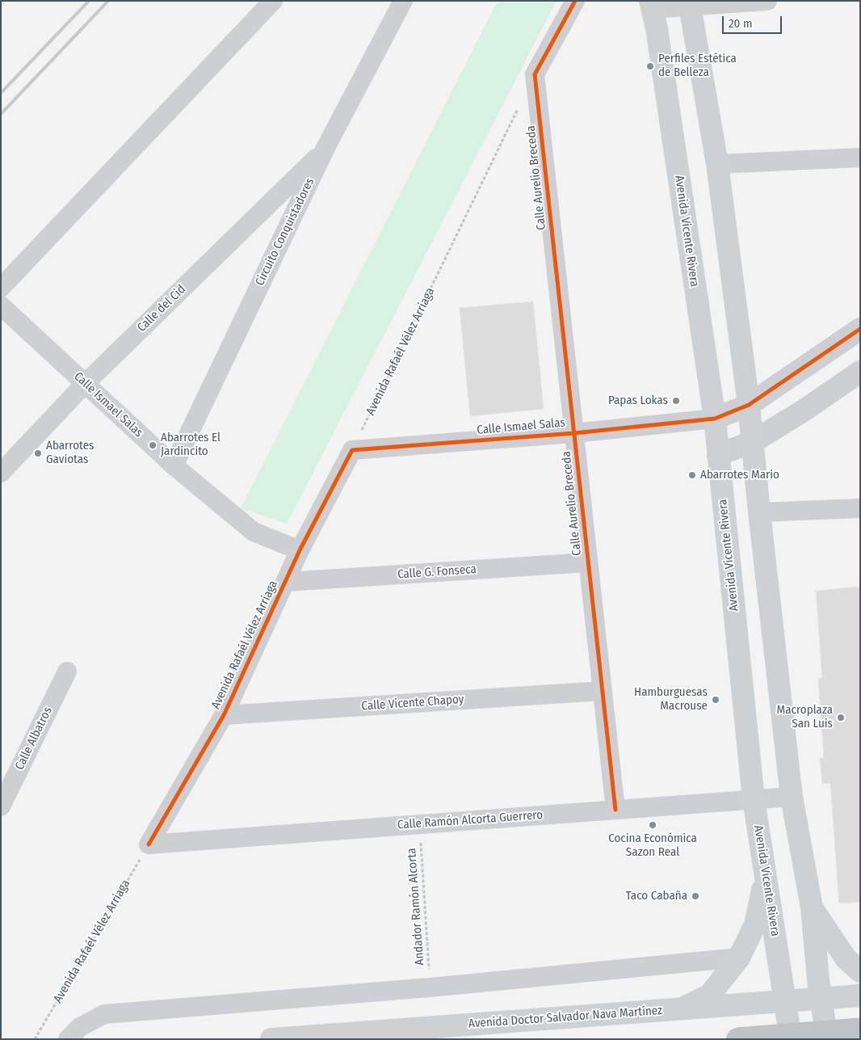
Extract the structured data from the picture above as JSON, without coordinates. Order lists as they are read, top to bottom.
{
  "streets": {
    "main road": ["Avenida Vicente Rivera", "Avenida Doctor Salvador Nava Martínez"],
    "street": [
      "Calle Aurelio Breceda",
      "Circuito Conquistadores",
      "Calle del Cid",
      "Avenida Rafaél Vélez Arriaga",
      "Calle Ismael Salas",
      "Calle G. Fonseca",
      "Calle Vicente Chapoy",
      "Calle Albatros",
      "Calle Ramón Alcorta Guerrero"
    ],
    "path": ["Andador Ramón Alcorta"]
  },
  "crossings": [
    ["Calle Aurelio Breceda", "Calle Ismael Salas"],
    ["Calle Aurelio Breceda", "Calle G. Fonseca"],
    ["Calle Aurelio Breceda", "Calle Vicente Chapoy"],
    ["Calle Aurelio Breceda", "Calle Ramón Alcorta Guerrero"],
    ["Avenida Vicente Rivera", "Calle Ismael Salas"],
    ["Avenida Vicente Rivera", "Calle Ramón Alcorta Guerrero"],
    ["Avenida Vicente Rivera", "Avenida Doctor Salvador Nava Martínez"],
    ["Circuito Conquistadores", "Calle del Cid"],
    ["Circuito Conquistadores", "Calle Ismael Salas"],
    ["Calle del Cid", "Calle Ismael Salas"],
    ["Avenida Rafaél Vélez Arriaga", "Calle Ismael Salas"],
    ["Avenida Rafaél Vélez Arriaga", "Calle G. Fonseca"],
    ["Avenida Rafaél Vélez Arriaga", "Calle Vicente Chapoy"],
    ["Avenida Rafaél Vélez Arriaga", "Calle Ramón Alcorta Guerrero"],
    ["Calle Ramón Alcorta Guerrero", "Andador Ramón Alcorta"]
  ],
  "places": [
    "Perfiles Estética de Belleza",
    "Papas Lokas",
    "Abarrotes El Jardincito",
    "Abarrotes Gaviotas",
    "Abarrotes Mario",
    "Hamburguesas Macrouse",
    "Macroplaza San Luis",
    "Cocina Económica Sazon Real",
    "Taco Cabaña"
  ],
  "scale_bar": "20 m"
}
